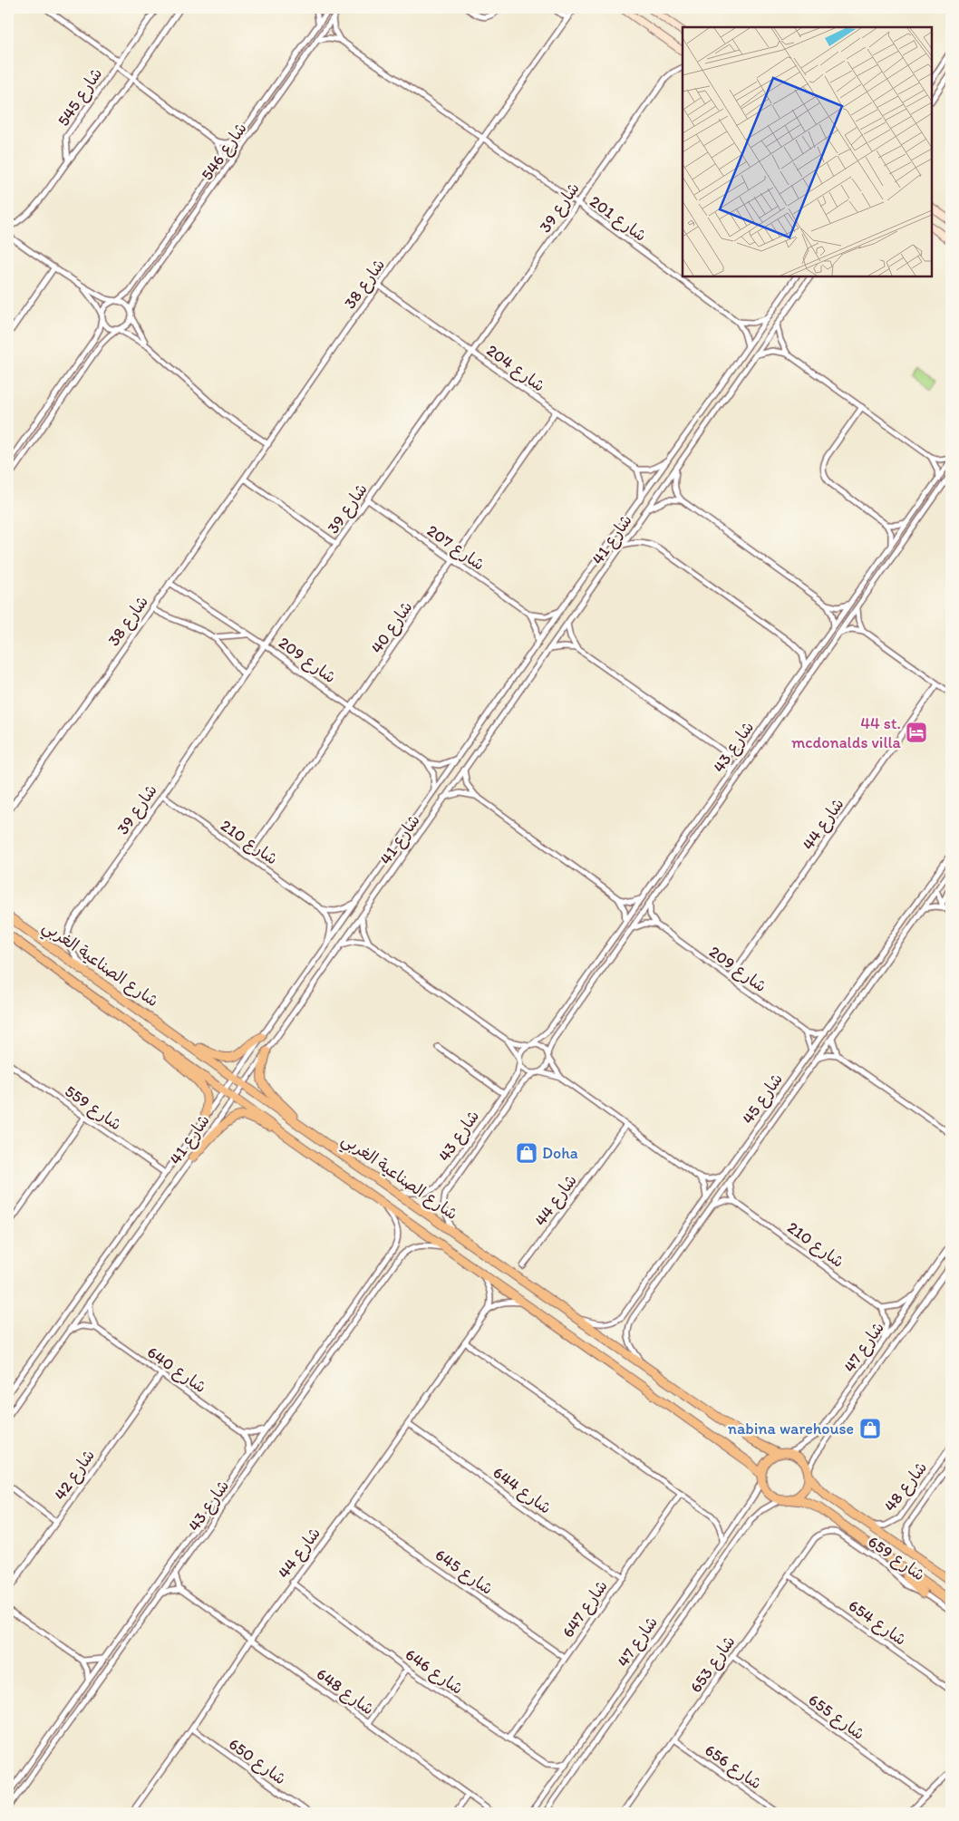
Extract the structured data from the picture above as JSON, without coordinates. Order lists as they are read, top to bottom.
{
  "streets": {
    "main road": ["شارع الصناعية الغربي"],
    "street": [
      "شارع 545",
      "شارع 546",
      "شارع 39",
      "شارع 201",
      "شارع 38",
      "شارع 204",
      "شارع 41",
      "شارع 207",
      "شارع 40",
      "شارع 209",
      "شارع 43",
      "شارع 44",
      "شارع 210",
      "شارع 45",
      "شارع 559",
      "شارع 47",
      "شارع 640",
      "شارع 42",
      "شارع 48",
      "شارع 644",
      "شارع 659",
      "شارع 645",
      "شارع 647",
      "شارع 654",
      "شارع 653",
      "شارع 646",
      "شارع 648",
      "شارع 655",
      "شارع 650",
      "شارع 656"
    ]
  },
  "crossings": [
    ["شارع 39", "شارع 201"],
    ["شارع 39", "شارع 204"],
    ["شارع 39", "شارع 207"],
    ["شارع 39", "شارع 209"],
    ["شارع 39", "شارع 210"],
    ["شارع 39", "شارع الصناعية الغربي"],
    ["شارع 201", "شارع 38"],
    ["شارع 38", "شارع 204"],
    ["شارع 38", "شارع 209"],
    ["شارع 204", "شارع 40"],
    ["شارع 41", "شارع الصناعية الغربي"],
    ["شارع 41", "شارع 559"],
    ["شارع 207", "شارع 40"],
    ["شارع 40", "شارع 209"],
    ["شارع 40", "شارع 210"],
    ["شارع 209", "شارع 44"],
    ["شارع 43", "شارع الصناعية الغربي"],
    ["شارع 43", "شارع 648"],
    ["شارع 44", "شارع 644"],
    ["شارع 44", "شارع 645"],
    ["شارع 44", "شارع 646"],
    ["شارع 44", "شارع 648"],
    ["شارع 44", "شارع 650"],
    ["شارع الصناعية الغربي", "شارع 45"],
    ["شارع الصناعية الغربي", "شارع 47"],
    ["شارع 47", "شارع 646"],
    ["شارع 640", "شارع 42"],
    ["شارع 644", "شارع 647"],
    ["شارع 659", "شارع 653"],
    ["شارع 645", "شارع 647"],
    ["شارع 647", "شارع 646"],
    ["شارع 654", "شارع 653"],
    ["شارع 653", "شارع 655"],
    ["شارع 653", "شارع 656"]
  ],
  "places": {
    "hotel": ["44 st. mcdonalds villa"],
    "shop": ["Doha", "nabina warehouse"]
  }
}
